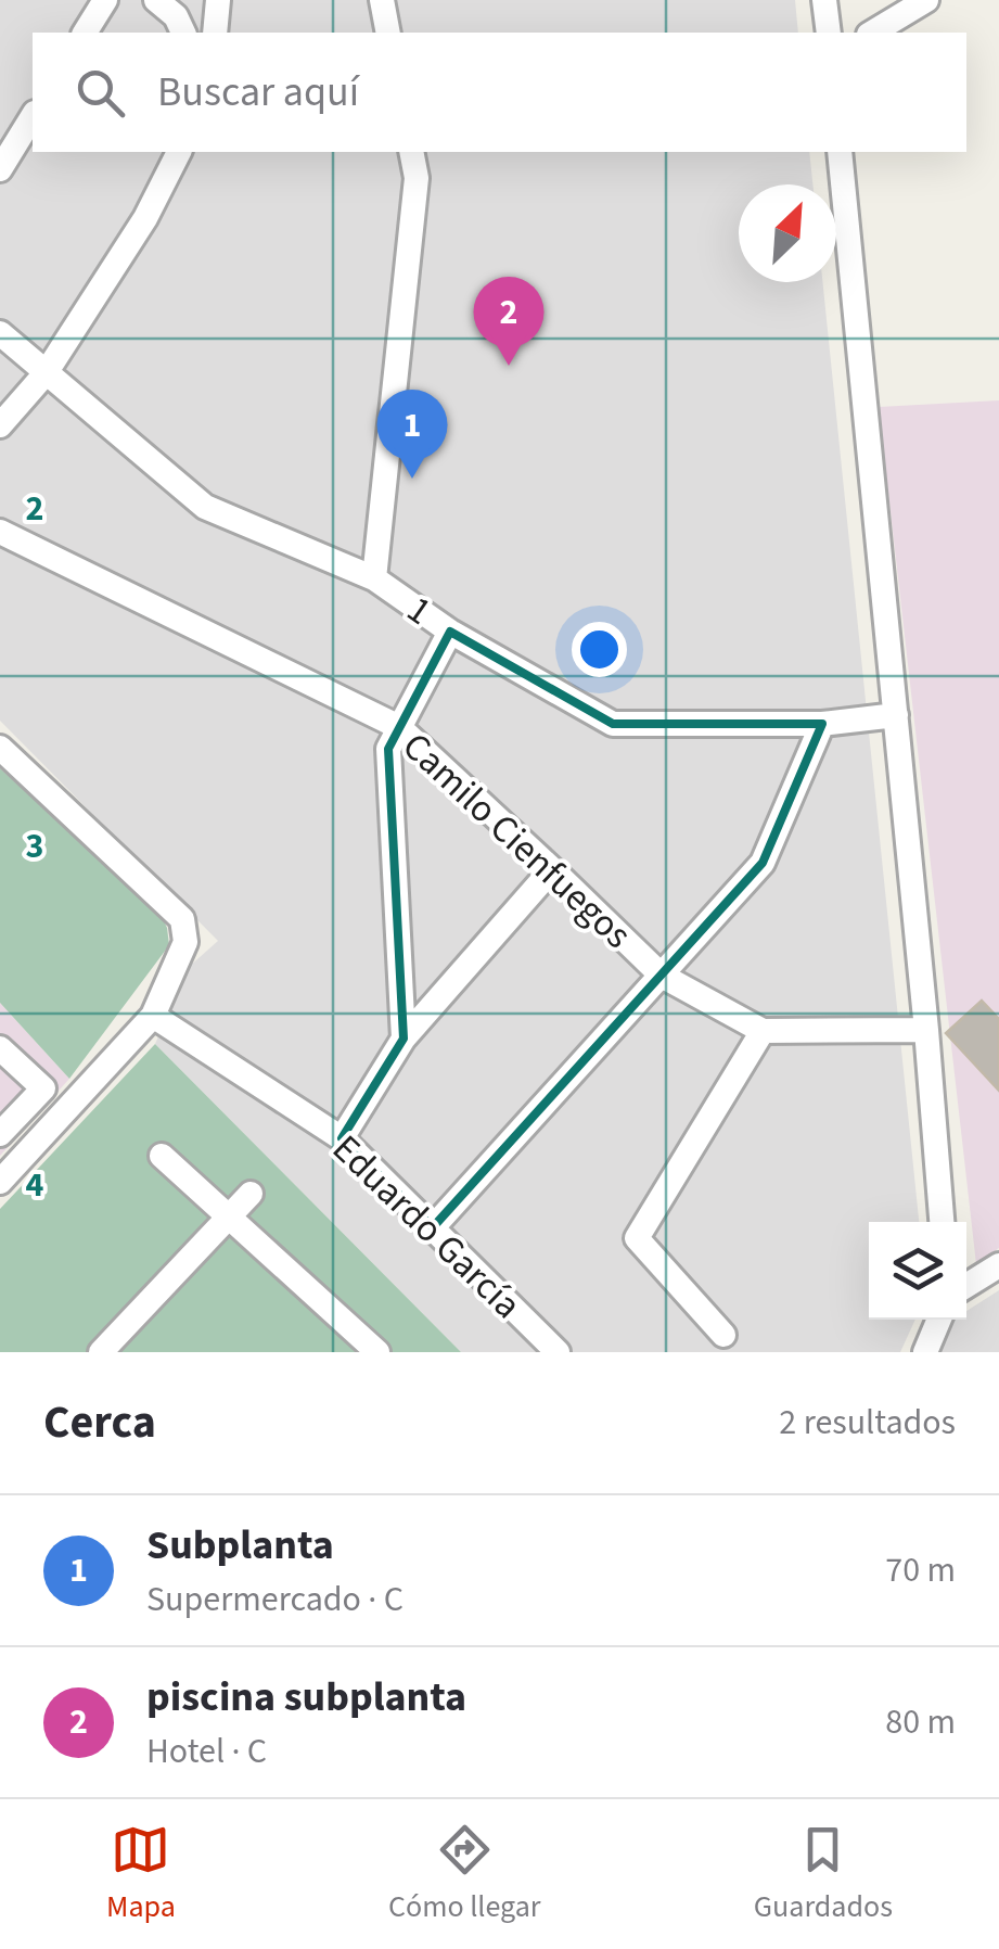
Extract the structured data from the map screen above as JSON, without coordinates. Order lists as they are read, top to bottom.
{
  "streets": {
    "street": ["1", "Camilo Cienfuegos", "Eduardo García"]
  },
  "north": "top right",
  "page": {
    "search": "Buscar aquí",
    "pins": ["2", "1"],
    "heading": ["Cerca", "2 resultados"],
    "list": [
      {
        "mark": "1",
        "name": "Subplanta",
        "note": "Supermercado · C",
        "value": "70 m"
      },
      {
        "mark": "2",
        "name": "piscina subplanta",
        "note": "Hotel · C",
        "value": "80 m"
      }
    ],
    "nav": ["Mapa", "Cómo llegar", "Guardados"]
  },
  "grid": {
    "rows": ["2", "3", "4"]
  }
}
